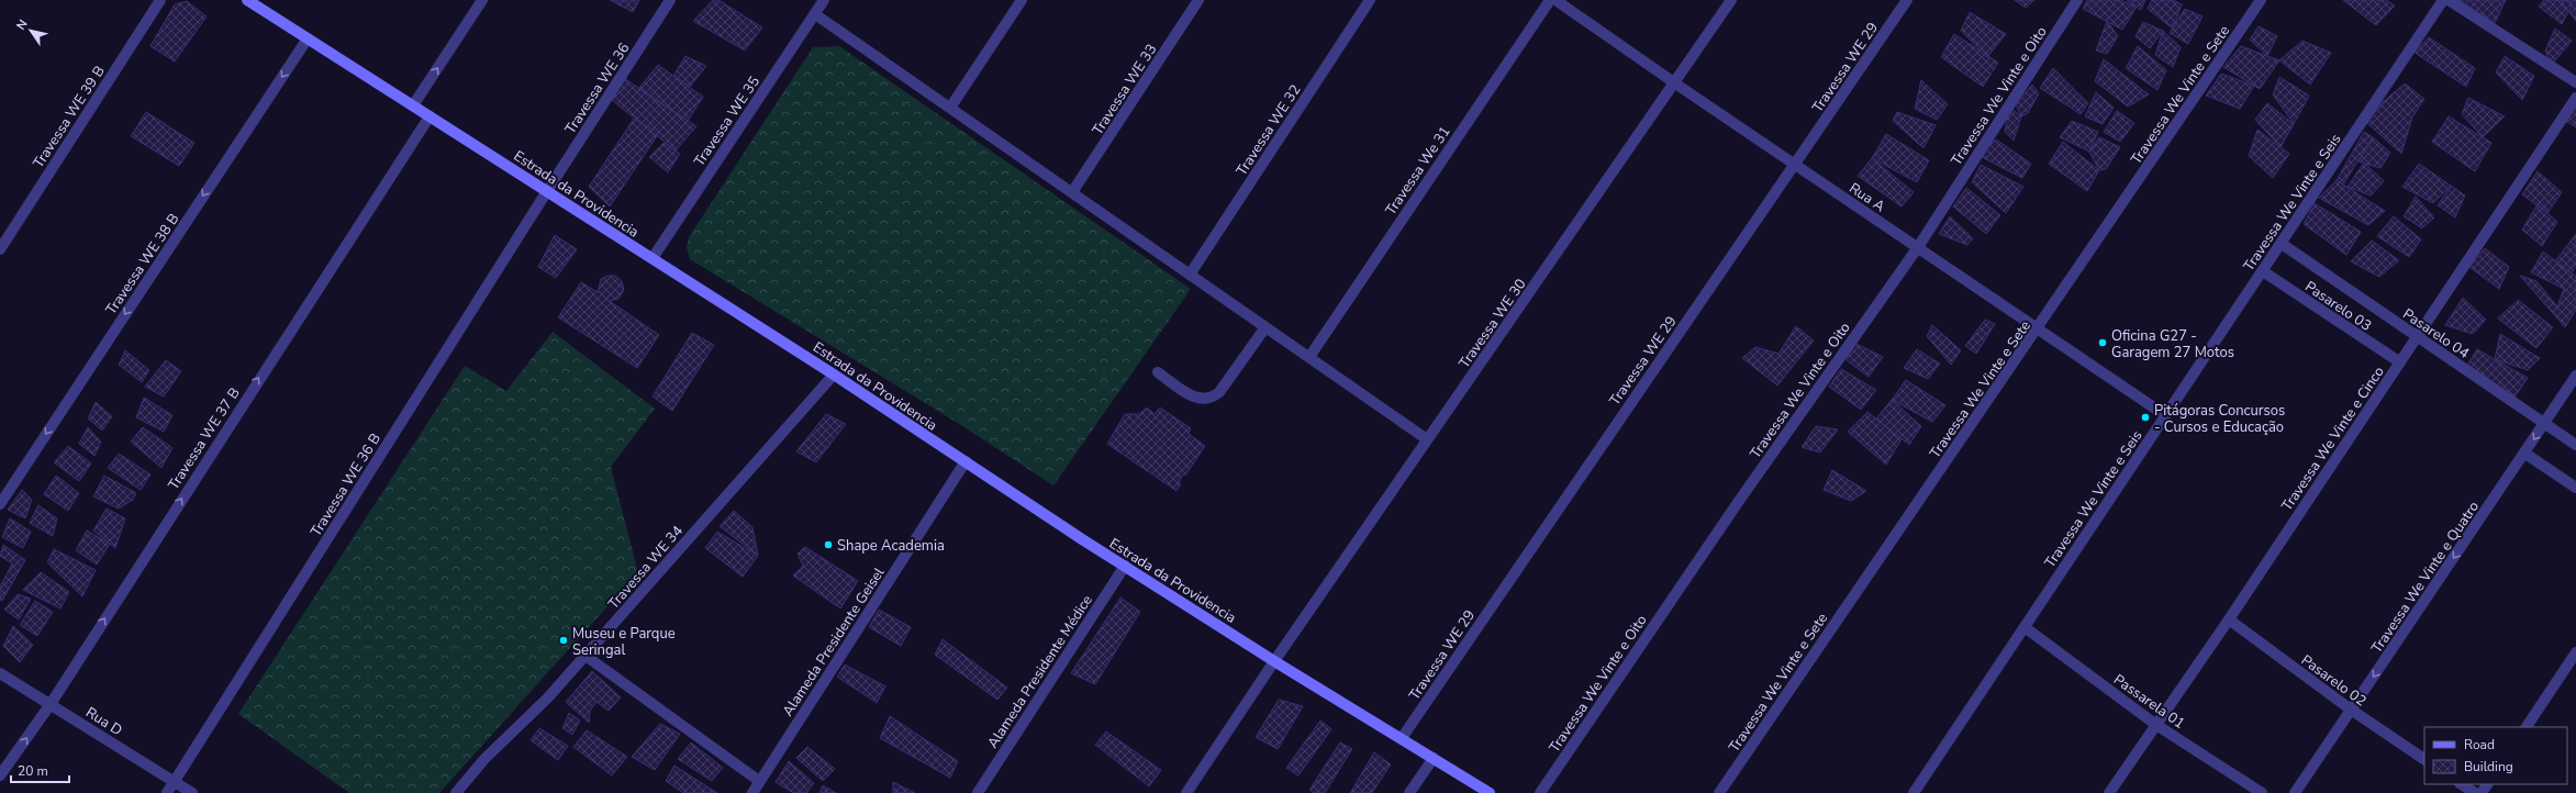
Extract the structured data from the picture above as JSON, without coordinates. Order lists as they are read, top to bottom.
{
  "streets": {
    "main road": ["Estrada da Providencia"],
    "street": [
      "Travessa WE 29",
      "Travessa WE 36",
      "Travessa WE 33",
      "Travessa We Vinte e Sete",
      "Travessa We Vinte e Oito",
      "Travessa WE 39 B",
      "Travessa WE 35",
      "Travessa WE 32",
      "Travessa We 31",
      "Rua A",
      "Travessa We Vinte e Seis",
      "Travessa WE 38 B",
      "Pasarelo 03",
      "Travessa WE 30",
      "Pasarelo 04",
      "Travessa WE 37 B",
      "Travessa We Vinte e Cinco",
      "Travessa WE 36 B",
      "Travessa WE 34",
      "Travessa We Vinte e Quatro",
      "Alameda Presidente Geisel",
      "Alameda Presidente Médice",
      "Pasarelo 02",
      "Passarela 01",
      "Rua D"
    ]
  },
  "crossings": [
    ["Travessa WE 29", "Estrada da Providencia"],
    ["Travessa WE 29", "Rua A"],
    ["Travessa WE 36", "Estrada da Providencia"],
    ["Travessa WE 36", "Travessa WE 36 B"],
    ["Travessa We Vinte e Sete", "Rua A"],
    ["Travessa We Vinte e Oito", "Rua A"],
    ["Travessa WE 35", "Estrada da Providencia"],
    ["Estrada da Providencia", "Travessa WE 38 B"],
    ["Estrada da Providencia", "Travessa WE 30"],
    ["Estrada da Providencia", "Travessa WE 37 B"],
    ["Estrada da Providencia", "Travessa WE 36 B"],
    ["Estrada da Providencia", "Travessa WE 34"],
    ["Estrada da Providencia", "Alameda Presidente Geisel"],
    ["Estrada da Providencia", "Alameda Presidente Médice"],
    ["Rua A", "Travessa We Vinte e Seis"],
    ["Rua A", "Travessa WE 30"],
    ["Travessa We Vinte e Seis", "Pasarelo 03"],
    ["Travessa We Vinte e Seis", "Pasarelo 04"],
    ["Travessa We Vinte e Seis", "Passarela 01"],
    ["Pasarelo 03", "Travessa We Vinte e Cinco"],
    ["Pasarelo 04", "Travessa We Vinte e Cinco"],
    ["Pasarelo 04", "Travessa We Vinte e Quatro"],
    ["Travessa WE 37 B", "Rua D"],
    ["Travessa We Vinte e Cinco", "Pasarelo 02"],
    ["Travessa We Vinte e Cinco", "Passarela 01"],
    ["Travessa WE 36 B", "Rua D"],
    ["Travessa We Vinte e Quatro", "Pasarelo 02"]
  ],
  "one_way": ["Travessa WE 38 B", "Travessa WE 37 B", "Travessa We Vinte e Quatro"],
  "places": [
    "Oficina G27 - Garagem 27 Motos",
    "Pitágoras Concursos - Cursos e Educação",
    "Shape Academia",
    "Museu e Parque Seringal"
  ],
  "legend": ["Road", "Building"],
  "scale_bar": "20 m",
  "north": "top left"
}
